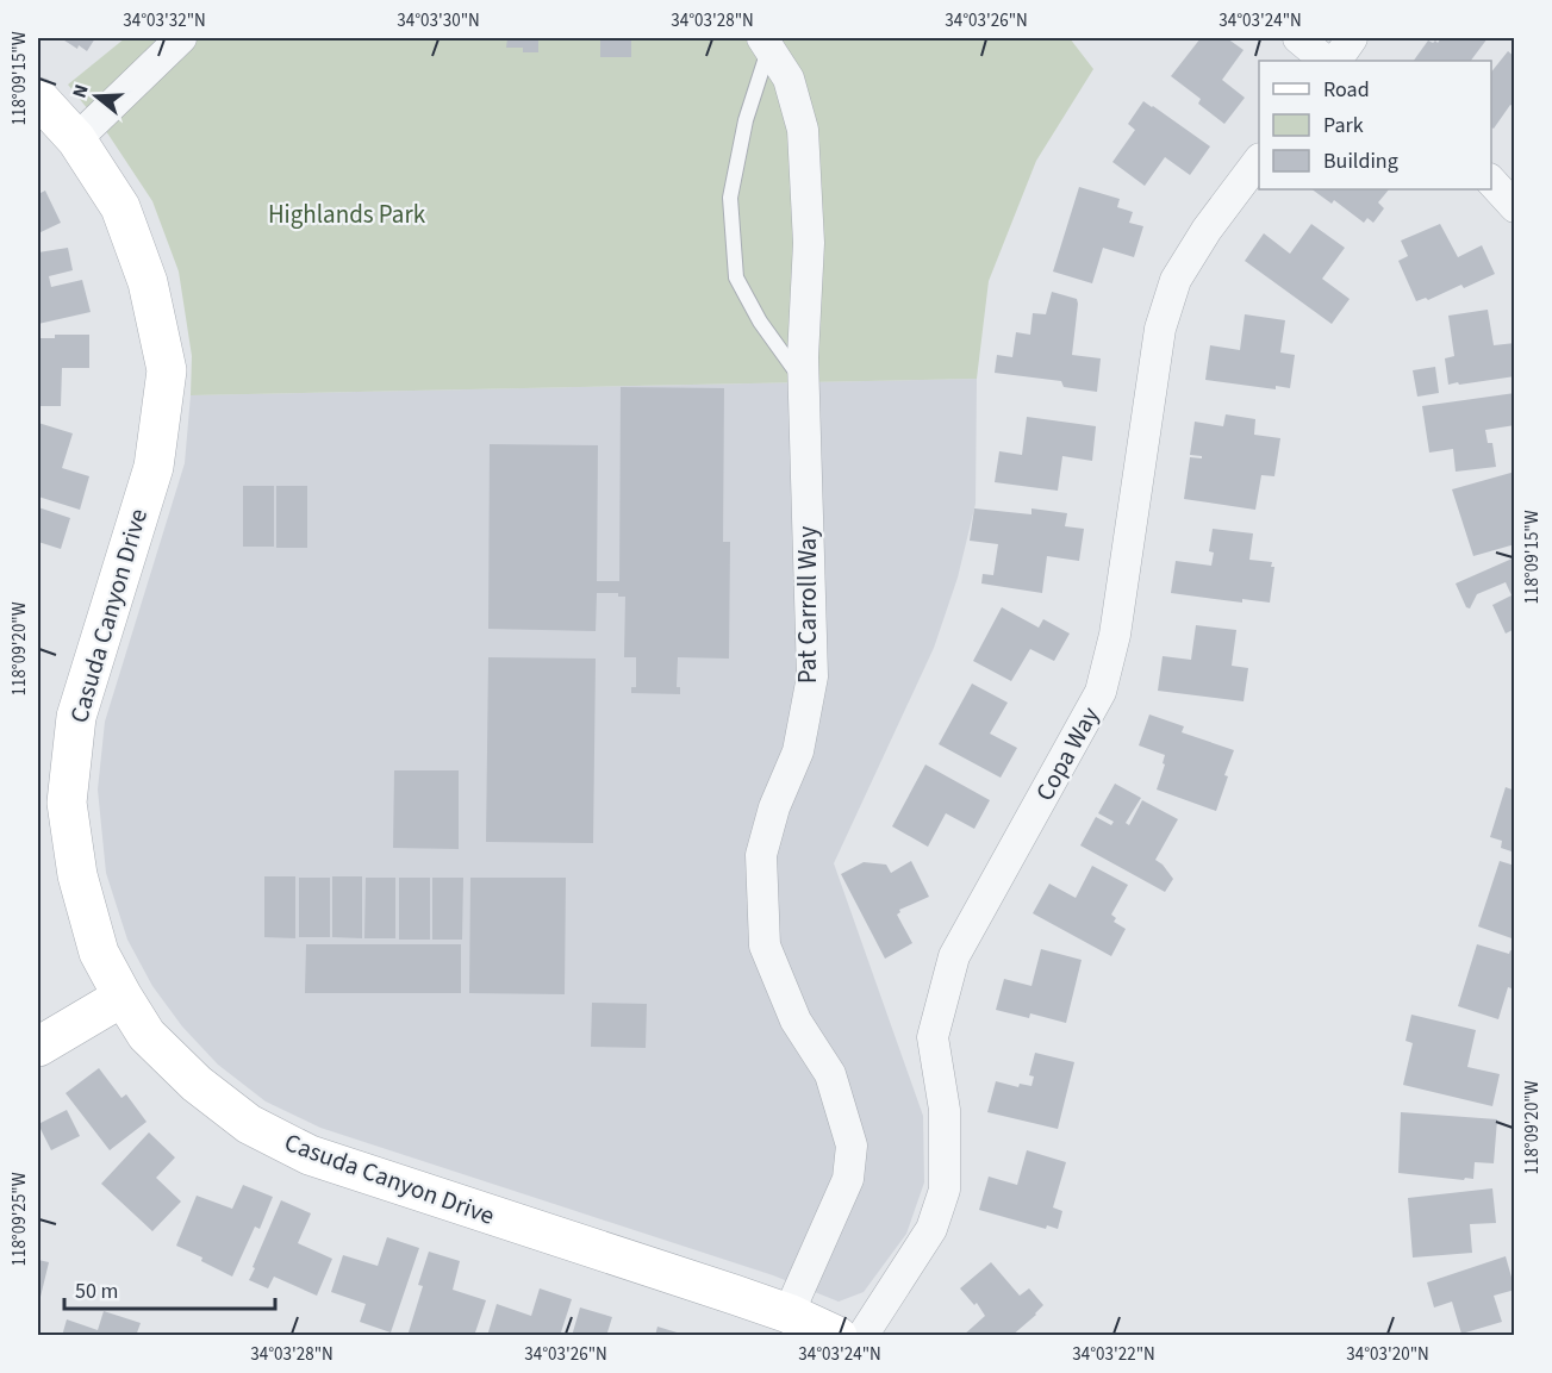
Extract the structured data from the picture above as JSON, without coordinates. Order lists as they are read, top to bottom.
{
  "streets": {
    "street": ["Pat Carroll Way", "Casuda Canyon Drive", "Copa Way"]
  },
  "crossings": [
    ["Pat Carroll Way", "Casuda Canyon Drive"]
  ],
  "parks": ["Highlands Park"],
  "legend": ["Road", "Park", "Building"],
  "scale_bar": "50 m",
  "north": "left",
  "coordinates": [
    "34°03'32\"N",
    "34°03'30\"N",
    "34°03'28\"N",
    "34°03'26\"N",
    "34°03'24\"N",
    "118°09'15\"W",
    "118°09'20\"W",
    "118°09'25\"W",
    "34°03'22\"N",
    "34°03'20\"N"
  ]
}
